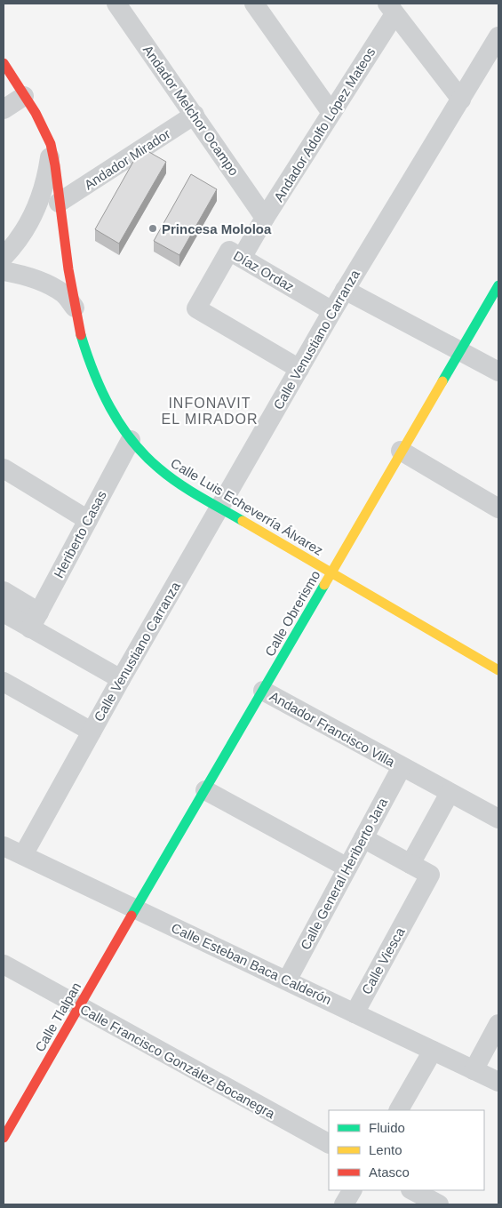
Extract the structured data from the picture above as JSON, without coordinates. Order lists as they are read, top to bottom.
{
  "streets": {
    "street": [
      "Andador Melchor Ocampo",
      "Andador Adolfo López Mateos",
      "Andador Mirador",
      "Díaz Ordaz",
      "Calle Venustiano Carranza",
      "Calle Luis Echeverría Álvarez",
      "Heriberto Casas",
      "Calle Obrerismo",
      "Andador Francisco Villa",
      "Calle General Heriberto Jara",
      "Calle Viesca",
      "Calle Esteban Baca Calderón",
      "Calle Tlalpan",
      "Calle Francisco González Bocanegra"
    ]
  },
  "crossings": [
    ["Andador Melchor Ocampo", "Andador Adolfo López Mateos"],
    ["Andador Melchor Ocampo", "Andador Mirador"],
    ["Andador Adolfo López Mateos", "Díaz Ordaz"],
    ["Andador Mirador", "Calle Luis Echeverría Álvarez"],
    ["Díaz Ordaz", "Calle Venustiano Carranza"],
    ["Calle Venustiano Carranza", "Calle Luis Echeverría Álvarez"],
    ["Calle Venustiano Carranza", "Calle Esteban Baca Calderón"],
    ["Calle Luis Echeverría Álvarez", "Heriberto Casas"],
    ["Calle Luis Echeverría Álvarez", "Calle Obrerismo"],
    ["Calle Obrerismo", "Andador Francisco Villa"],
    ["Calle Obrerismo", "Calle Esteban Baca Calderón"],
    ["Calle Obrerismo", "Calle Tlalpan"],
    ["Andador Francisco Villa", "Calle General Heriberto Jara"],
    ["Calle General Heriberto Jara", "Calle Esteban Baca Calderón"],
    ["Calle Viesca", "Calle Esteban Baca Calderón"],
    ["Calle Esteban Baca Calderón", "Calle Tlalpan"],
    ["Calle Tlalpan", "Calle Francisco González Bocanegra"]
  ],
  "districts": ["INFONAVIT EL MIRADOR"],
  "places": ["Princesa Mololoa"],
  "legend": ["Fluido", "Lento", "Atasco"]
}
